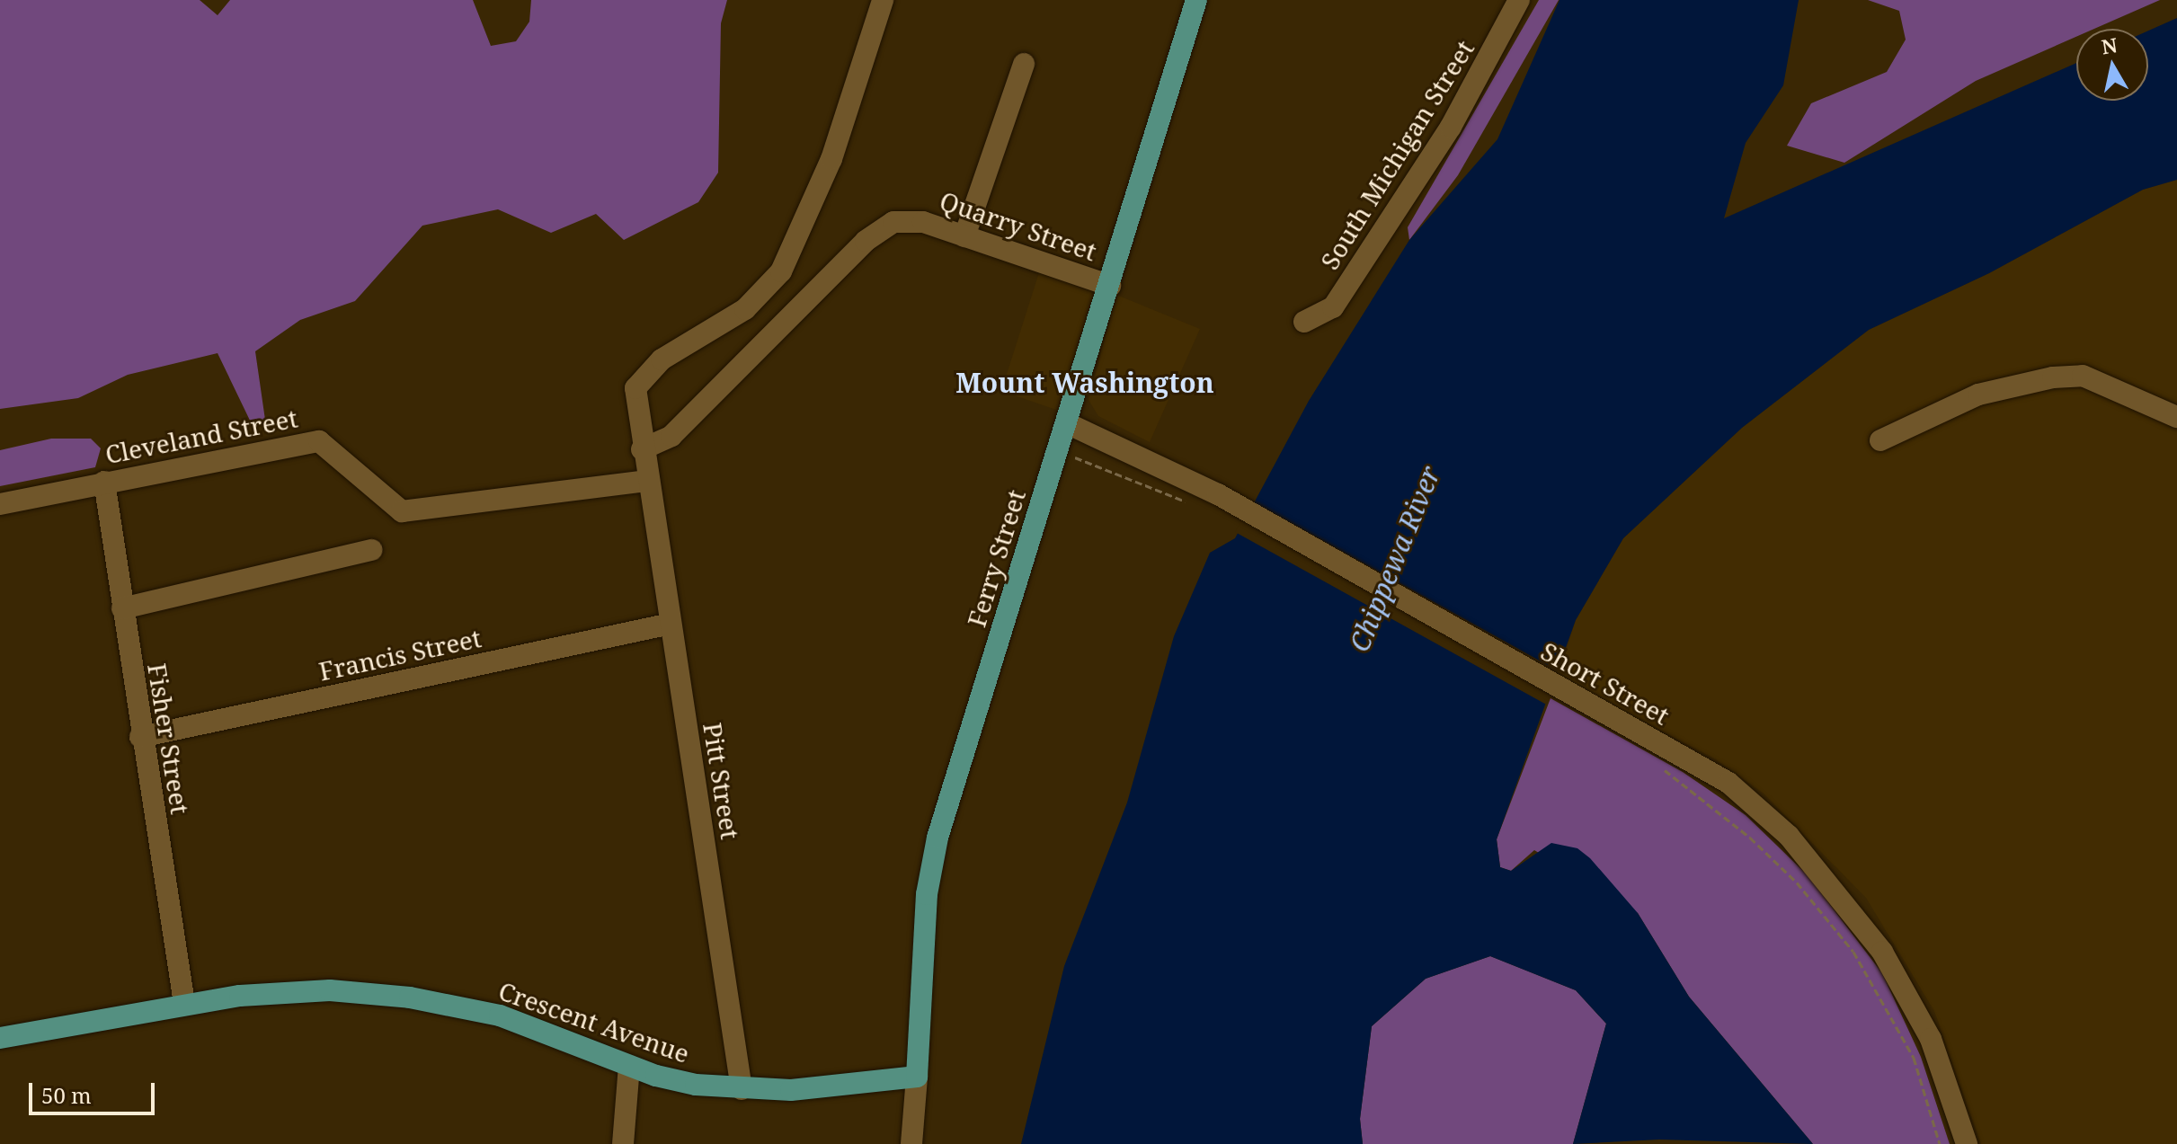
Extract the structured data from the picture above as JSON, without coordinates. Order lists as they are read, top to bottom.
{
  "streets": {
    "main road": ["Ferry Street", "Crescent Avenue"],
    "street": [
      "South Michigan Street",
      "Quarry Street",
      "Cleveland Street",
      "Francis Street",
      "Short Street",
      "Fisher Street",
      "Pitt Street"
    ]
  },
  "crossings": [
    ["Quarry Street", "Ferry Street"],
    ["Quarry Street", "Pitt Street"],
    ["Cleveland Street", "Fisher Street"],
    ["Cleveland Street", "Pitt Street"],
    ["Ferry Street", "Short Street"],
    ["Ferry Street", "Crescent Avenue"],
    ["Francis Street", "Fisher Street"],
    ["Francis Street", "Pitt Street"],
    ["Fisher Street", "Crescent Avenue"],
    ["Pitt Street", "Crescent Avenue"]
  ],
  "districts": ["Mount Washington"],
  "water": ["Chippewa River"],
  "scale_bar": "50 m",
  "north": "top"
}
